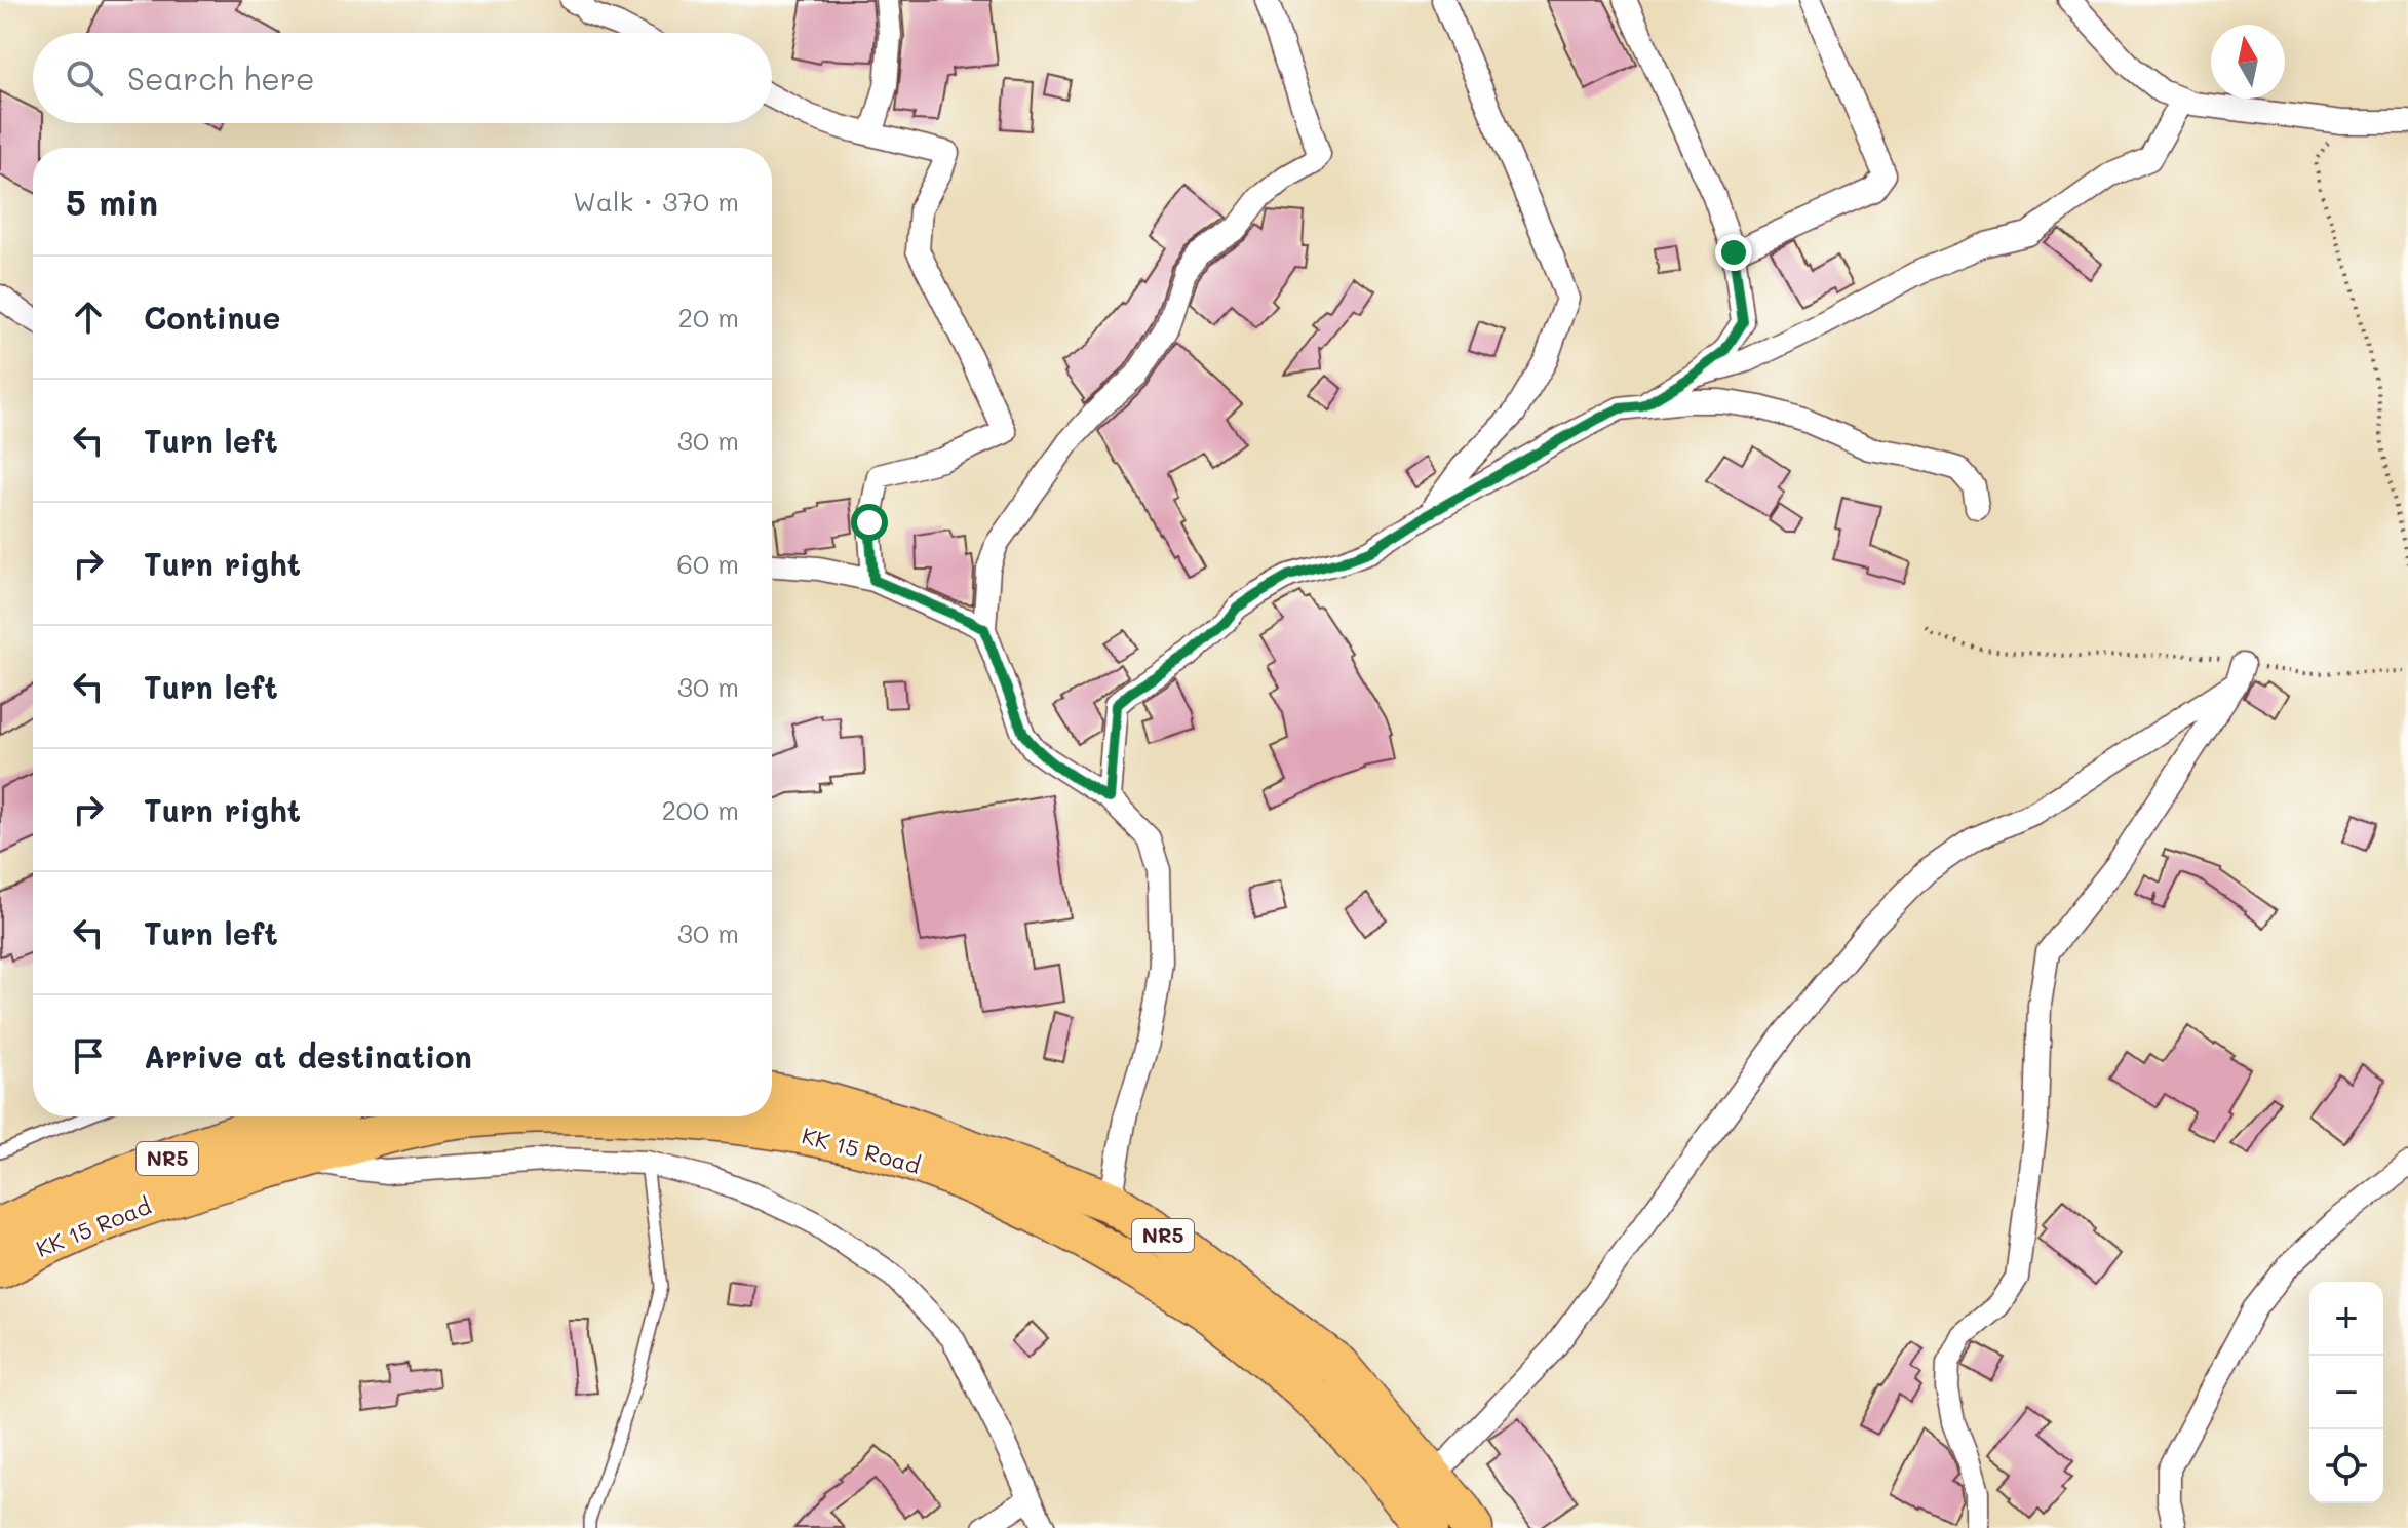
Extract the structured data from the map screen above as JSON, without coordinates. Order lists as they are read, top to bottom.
{
  "streets": {
    "highway": ["KK 15 Road", "NR5"]
  },
  "north": "top",
  "page": {
    "search": "Search here",
    "heading": ["5 min", "Walk · 370 m"],
    "list": [
      ["Continue", "20 m"],
      ["Turn left", "30 m"],
      ["Turn right", "60 m"],
      ["Turn left", "30 m"],
      ["Turn right", "200 m"],
      ["Turn left", "30 m"],
      "Arrive at destination"
    ],
    "map_buttons": ["+", "−"]
  }
}
